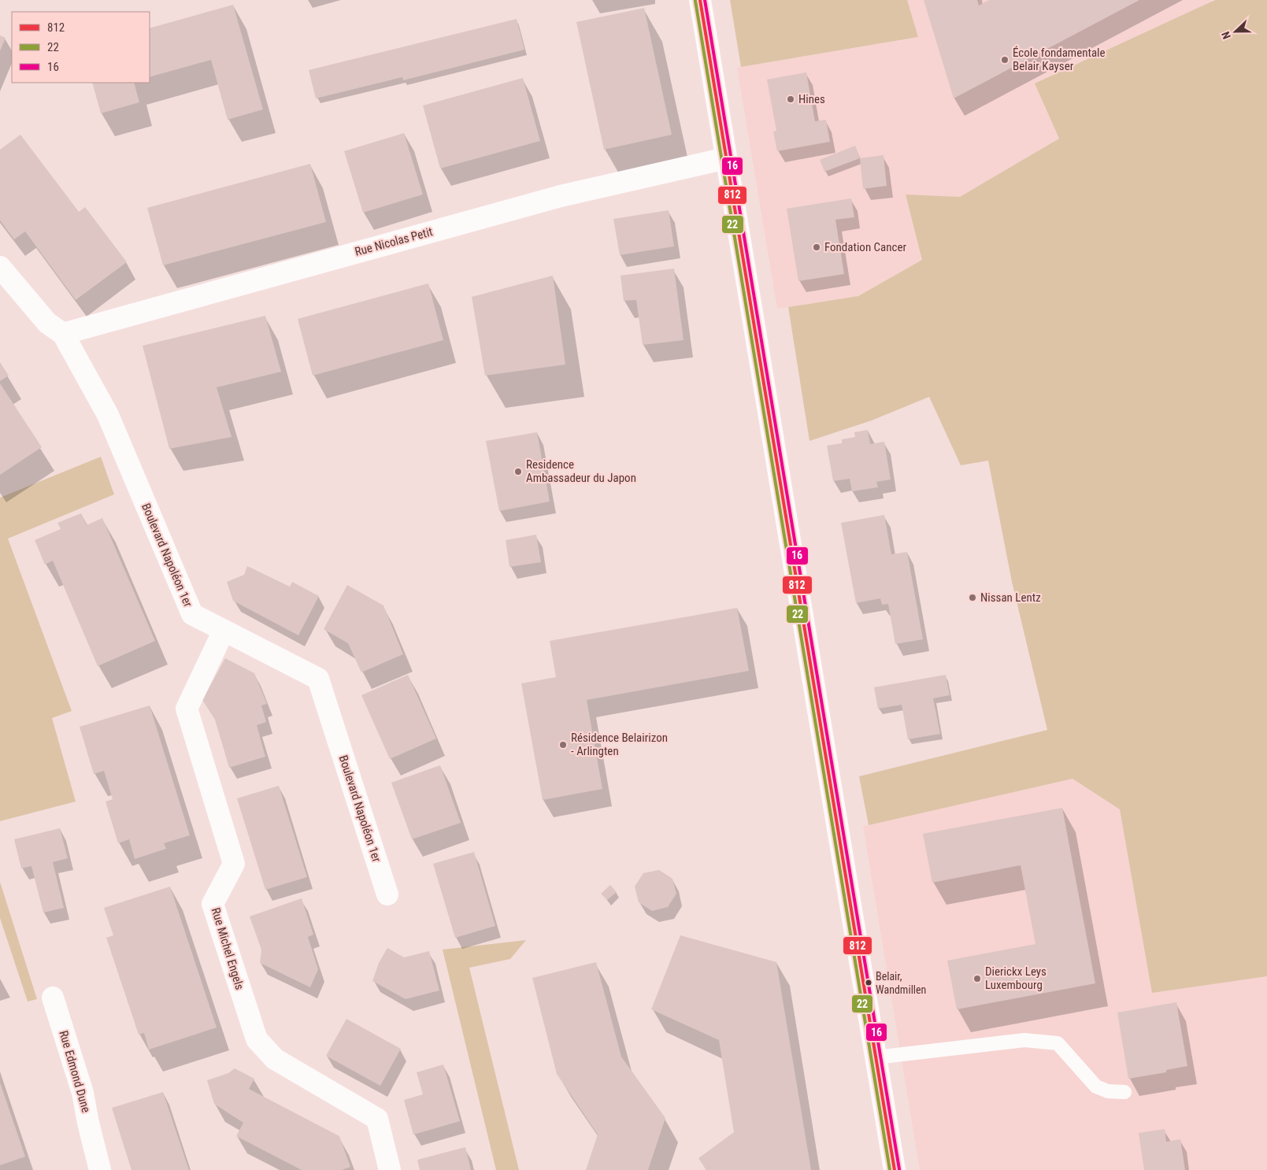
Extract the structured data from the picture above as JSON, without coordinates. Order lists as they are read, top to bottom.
{
  "streets": {
    "street": [
      "Rue Nicolas Petit",
      "Boulevard Napoléon 1er",
      "Rue Michel Engels",
      "Rue Edmond Dune"
    ]
  },
  "crossings": [
    ["Rue Nicolas Petit", "Boulevard Napoléon 1er"],
    ["Boulevard Napoléon 1er", "Rue Michel Engels"]
  ],
  "places": [
    "École fondamentale Belair Kayser",
    "Hines",
    "Fondation Cancer",
    "Residence Ambassadeur du Japon",
    "Nissan Lentz",
    "Résidence Belairizon - Arlingten",
    "Dierickx Leys Luxembourg",
    "Belair, Wandmillen"
  ],
  "lines": ["transit line 812", "transit line 16", "transit line 22"],
  "legend": ["812", "22", "16"],
  "north": "left"
}
